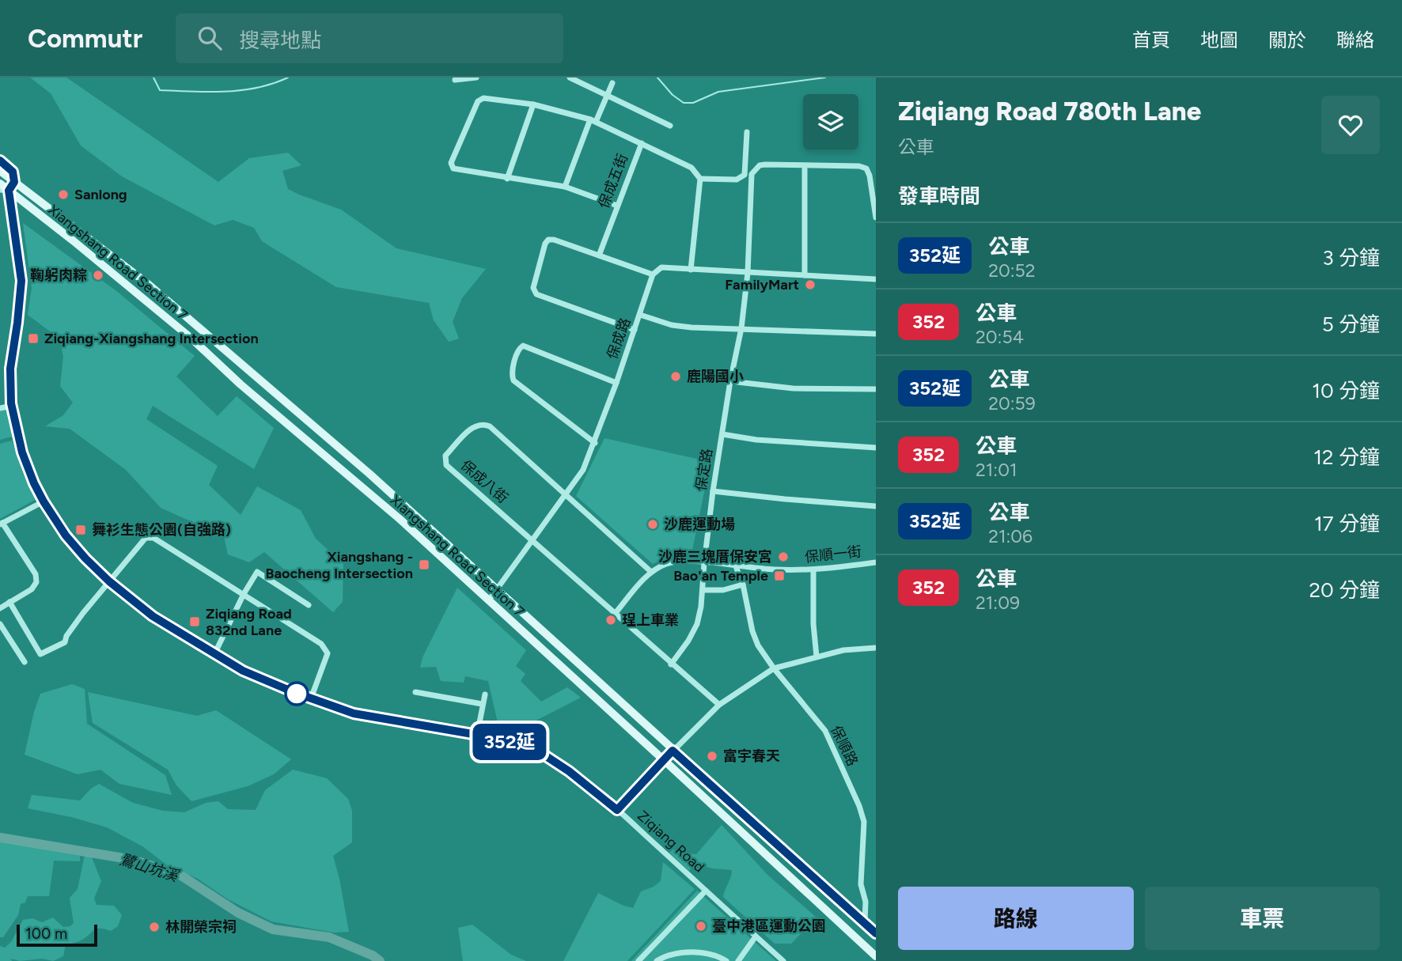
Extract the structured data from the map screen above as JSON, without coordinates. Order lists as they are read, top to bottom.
{
  "streets": {
    "main road": ["Xiangshang Road Section 7"],
    "street": [
      "保成五街",
      "保成路",
      "保定路",
      "保成八街",
      "保順一街",
      "保順路",
      "Ziqiang Road"
    ]
  },
  "crossings": [
    ["Xiangshang Road Section 7", "保成路"],
    ["Xiangshang Road Section 7", "保順路"],
    ["Xiangshang Road Section 7", "Ziqiang Road"],
    ["保成路", "保成八街"],
    ["保定路", "保成八街"],
    ["保定路", "保順一街"],
    ["保成八街", "保順一街"],
    ["保順一街", "保順路"]
  ],
  "water": ["鷺山坑溪"],
  "places": {
    "other": [
      "Sanlong",
      "鞠躬肉粽",
      "FamilyMart",
      "鹿陽國小",
      "沙鹿運動場",
      "沙鹿三塊厝保安宮",
      "珵上車業",
      "富宇春天",
      "臺中港區運動公園",
      "林開榮宗祠"
    ],
    "transit": [
      "Ziqiang-Xiangshang Intersection",
      "舞衫生態公園(自強路)",
      "Xiangshang - Baocheng Intersection",
      "Bao'an Temple",
      "Ziqiang Road 832nd Lane"
    ]
  },
  "lines": ["bus line 352延"],
  "scale_bar": "100 m",
  "page": {
    "header": "Commutr",
    "search": "搜尋地點",
    "nav": [
      "首頁",
      "地圖",
      "關於",
      "聯絡"
    ],
    "on_map": "352延",
    "heading": [
      ["Ziqiang Road 780th Lane", "公車"],
      "發車時間"
    ],
    "list": [
      {
        "mark": "352延",
        "name": "公車",
        "note": "20:52",
        "value": "3 分鐘"
      },
      {
        "mark": "352",
        "name": "公車",
        "note": "20:54",
        "value": "5 分鐘"
      },
      {
        "mark": "352延",
        "name": "公車",
        "note": "20:59",
        "value": "10 分鐘"
      },
      {
        "mark": "352",
        "name": "公車",
        "note": "21:01",
        "value": "12 分鐘"
      },
      {
        "mark": "352延",
        "name": "公車",
        "note": "21:06",
        "value": "17 分鐘"
      },
      {
        "mark": "352",
        "name": "公車",
        "note": "21:09",
        "value": "20 分鐘"
      }
    ],
    "buttons": ["路線", "車票"],
    "scale": "100 m"
  }
}
